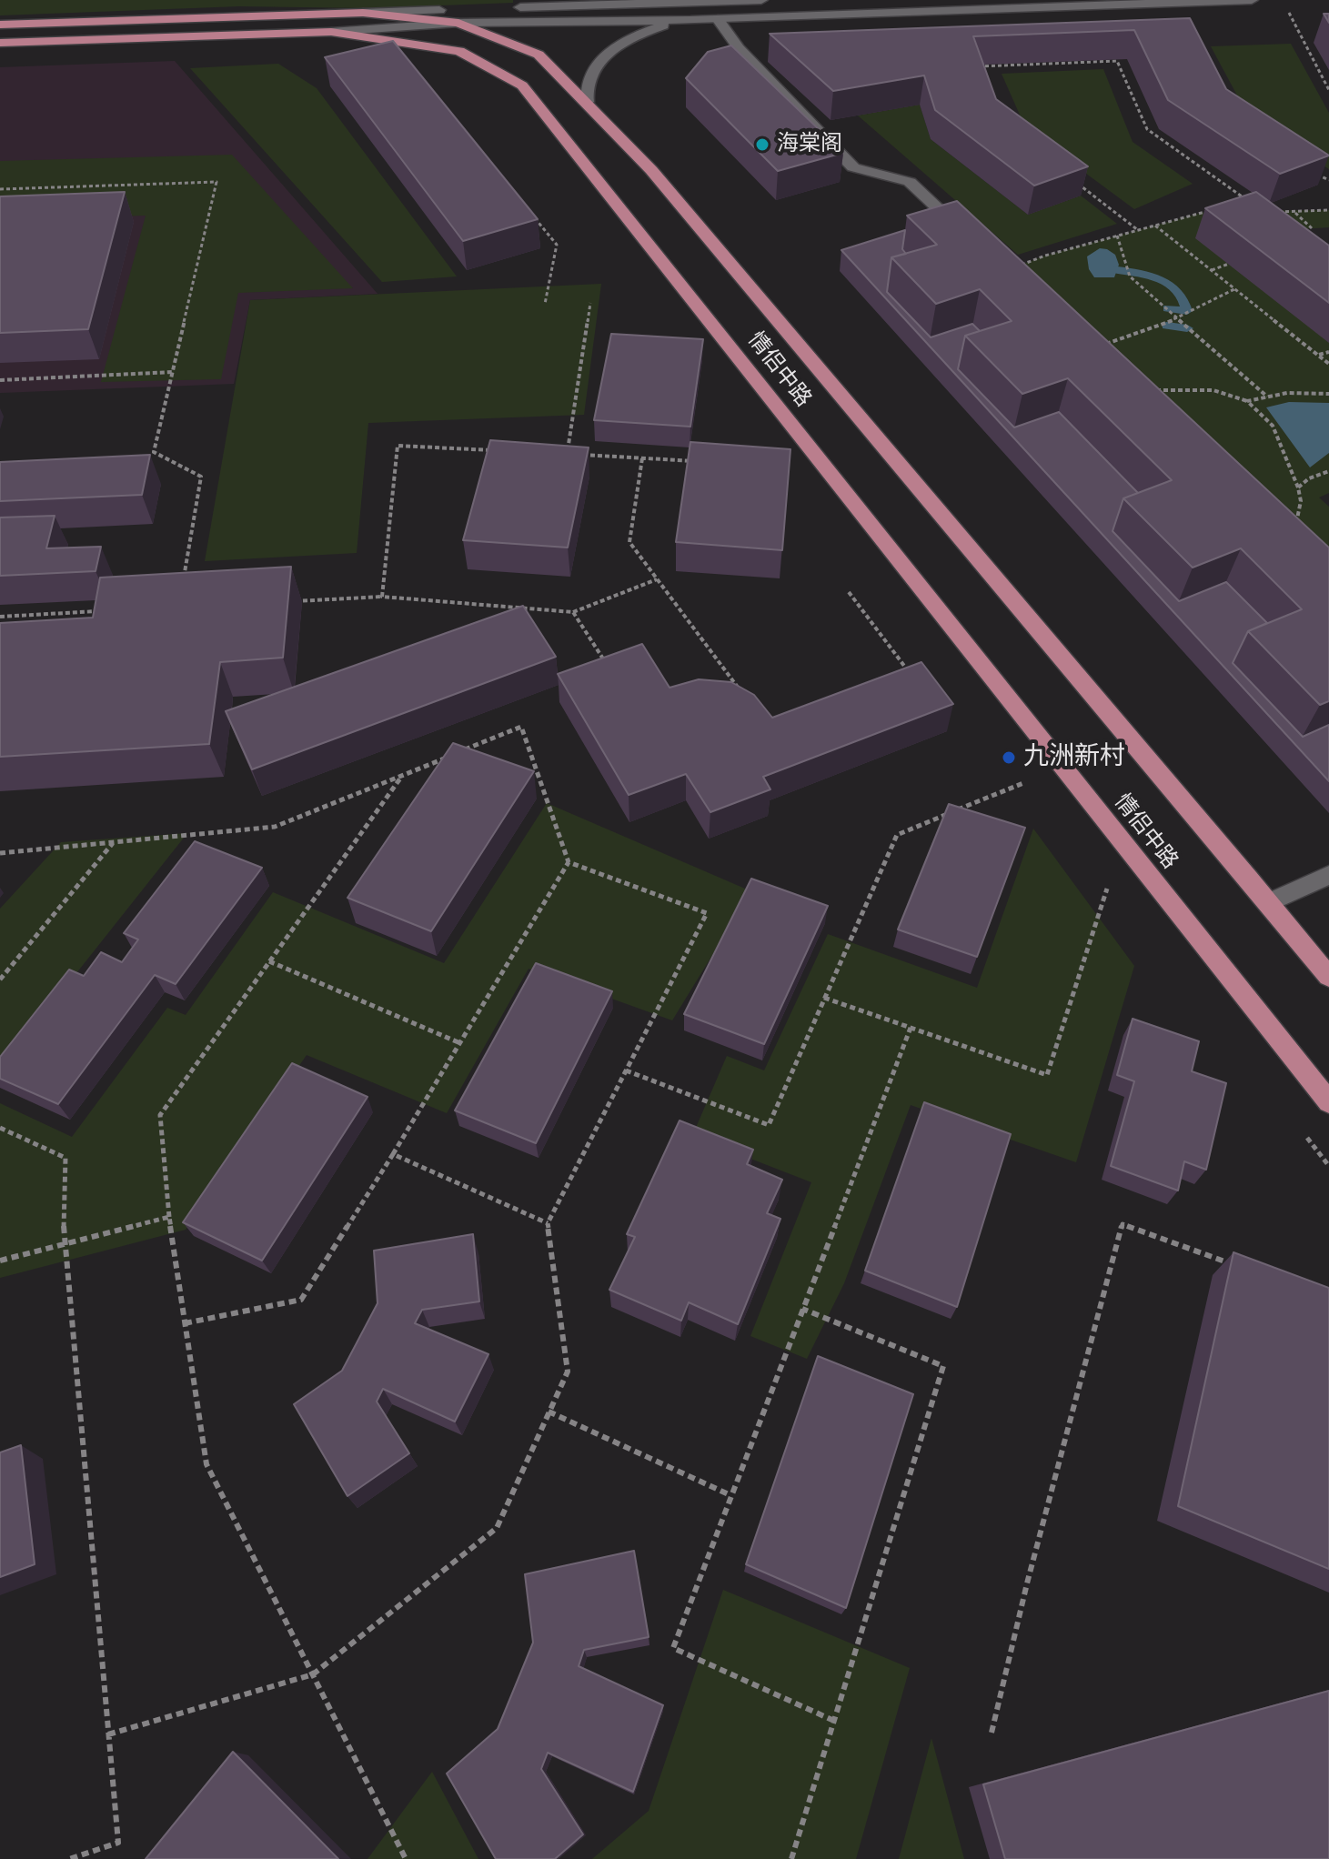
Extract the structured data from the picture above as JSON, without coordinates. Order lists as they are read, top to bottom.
{
  "streets": {
    "highway": ["情侣中路"]
  },
  "places": ["海棠阁", "九洲新村"]
}
